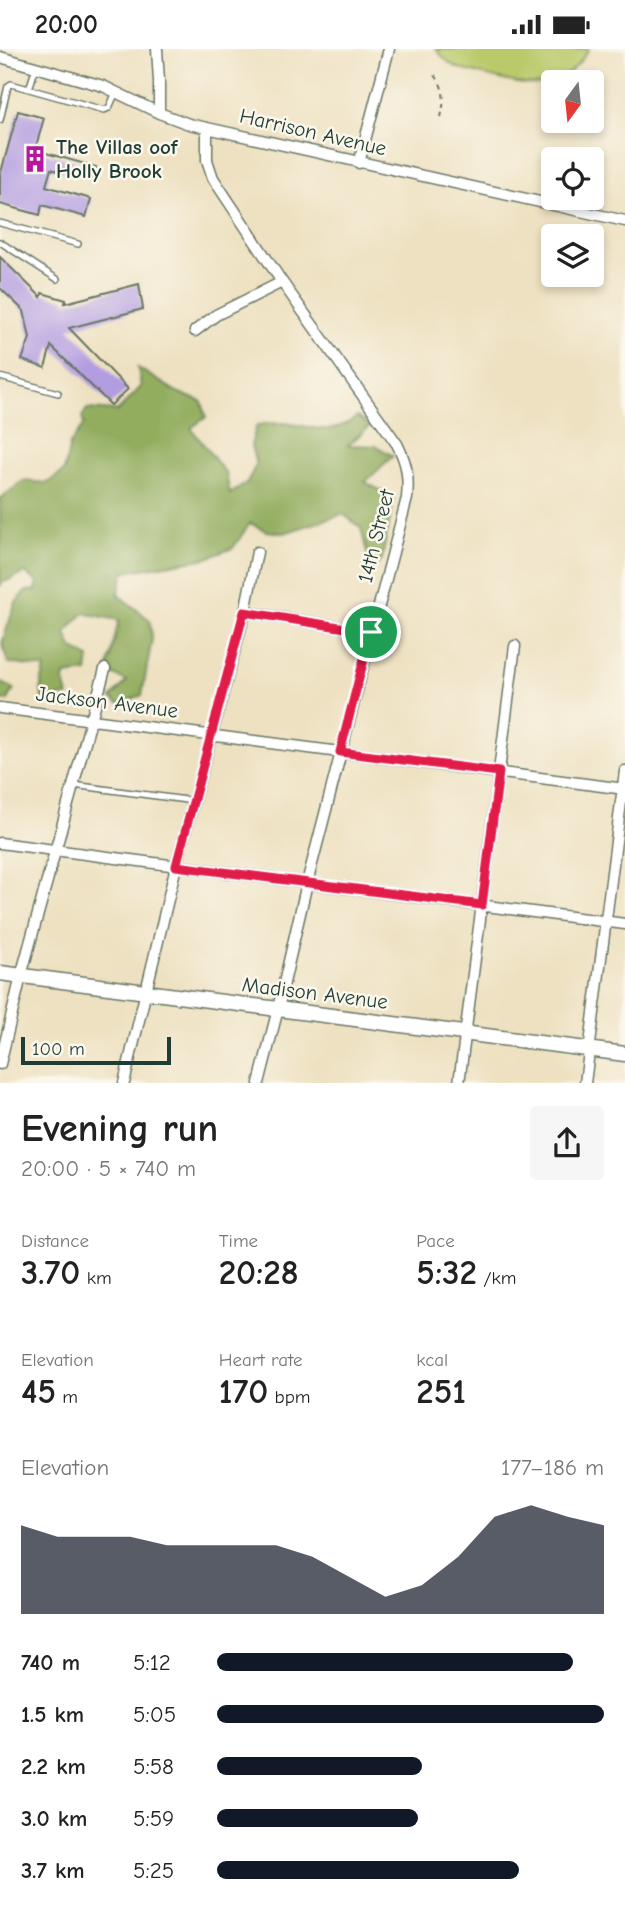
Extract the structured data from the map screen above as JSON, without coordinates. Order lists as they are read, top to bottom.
{
  "streets": {
    "street": [
      "Harrison Avenue",
      "14th Street",
      "Jackson Avenue",
      "Madison Avenue"
    ]
  },
  "crossings": [
    ["Harrison Avenue", "14th Street"],
    ["14th Street", "Jackson Avenue"],
    ["14th Street", "Madison Avenue"]
  ],
  "places": {
    "building": ["The Villas oof Holly Brook"]
  },
  "scale_bar": "100 m",
  "north": "bottom",
  "page": {
    "status": "20:00",
    "scale": "100 m",
    "heading": ["Evening run", "20:00 · 5 × 740 m"],
    "stats": [
      ["Distance", "3.70 km"],
      ["Time", "20:28"],
      ["Pace", "5:32 /km"],
      ["Elevation", "45 m"],
      ["Heart rate", "170 bpm"],
      ["kcal", "251"]
    ],
    "chart": ["Elevation", "177–186 m"],
    "list": [
      {
        "name": "740 m",
        "note": "5:12"
      },
      {
        "name": "1.5 km",
        "note": "5:05"
      },
      {
        "name": "2.2 km",
        "note": "5:58"
      },
      {
        "name": "3.0 km",
        "note": "5:59"
      },
      {
        "name": "3.7 km",
        "note": "5:25"
      }
    ]
  }
}
